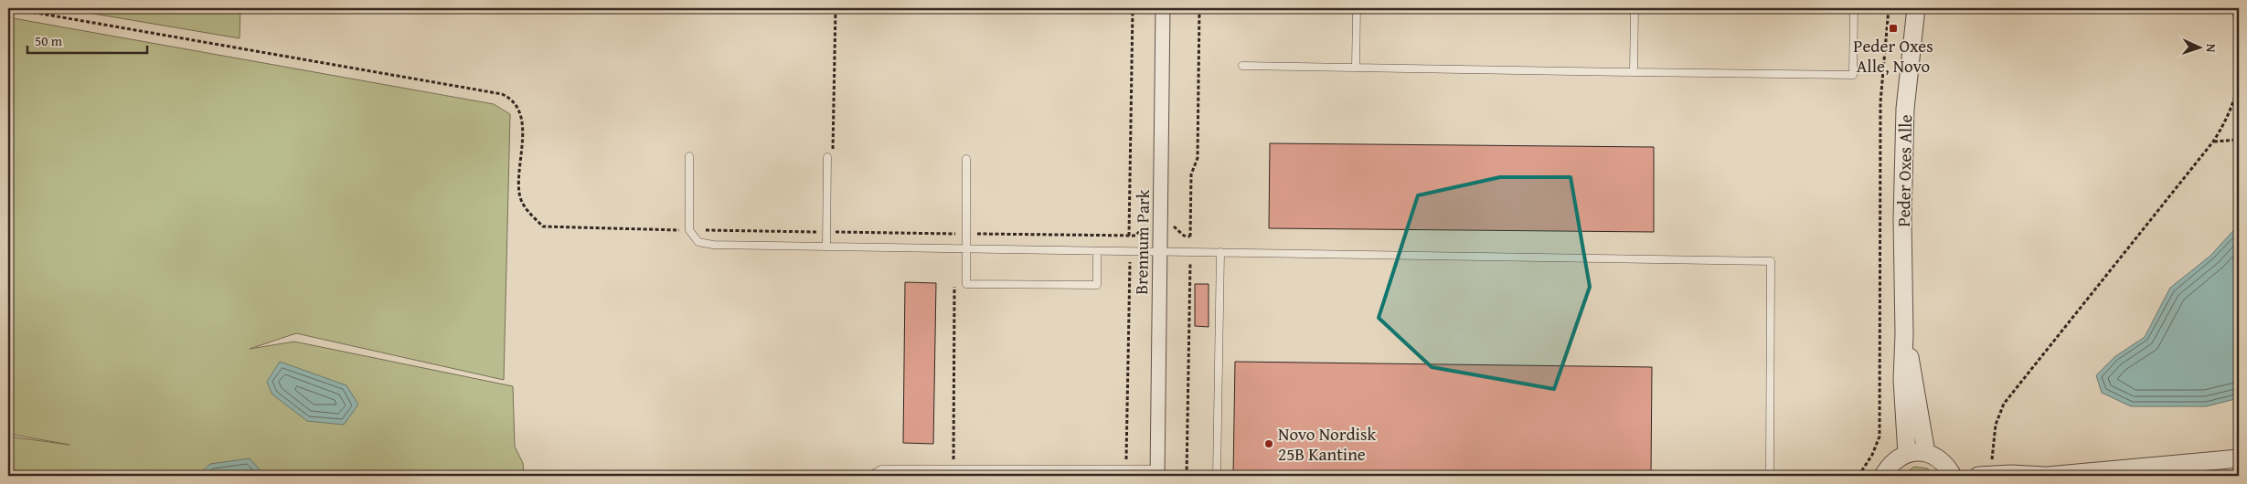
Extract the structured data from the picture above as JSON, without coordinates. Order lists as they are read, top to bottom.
{
  "streets": {
    "street": ["Peder Oxes Alle", "Brennum Park"]
  },
  "places": {
    "transit": ["Peder Oxes Alle, Novo"],
    "other": ["Novo Nordisk 25B Kantine"]
  },
  "scale_bar": "50 m",
  "north": "right"
}
